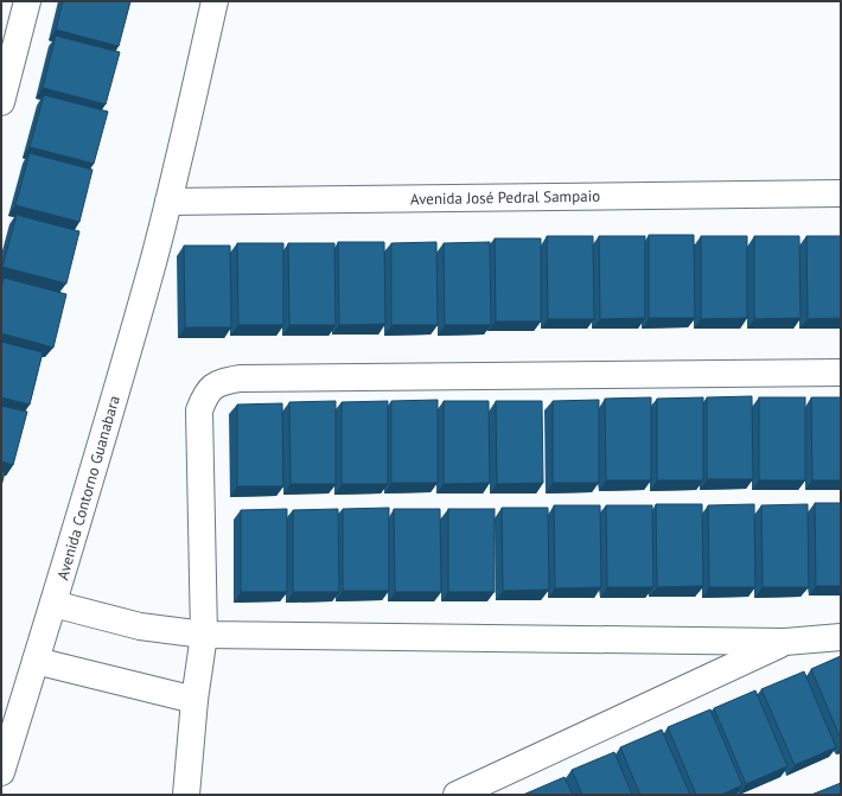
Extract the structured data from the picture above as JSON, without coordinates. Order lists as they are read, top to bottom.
{
  "streets": {
    "street": ["Avenida José Pedral Sampaio", "Avenida Contorno Guanabara"]
  },
  "crossings": [
    ["Avenida José Pedral Sampaio", "Avenida Contorno Guanabara"]
  ]
}
